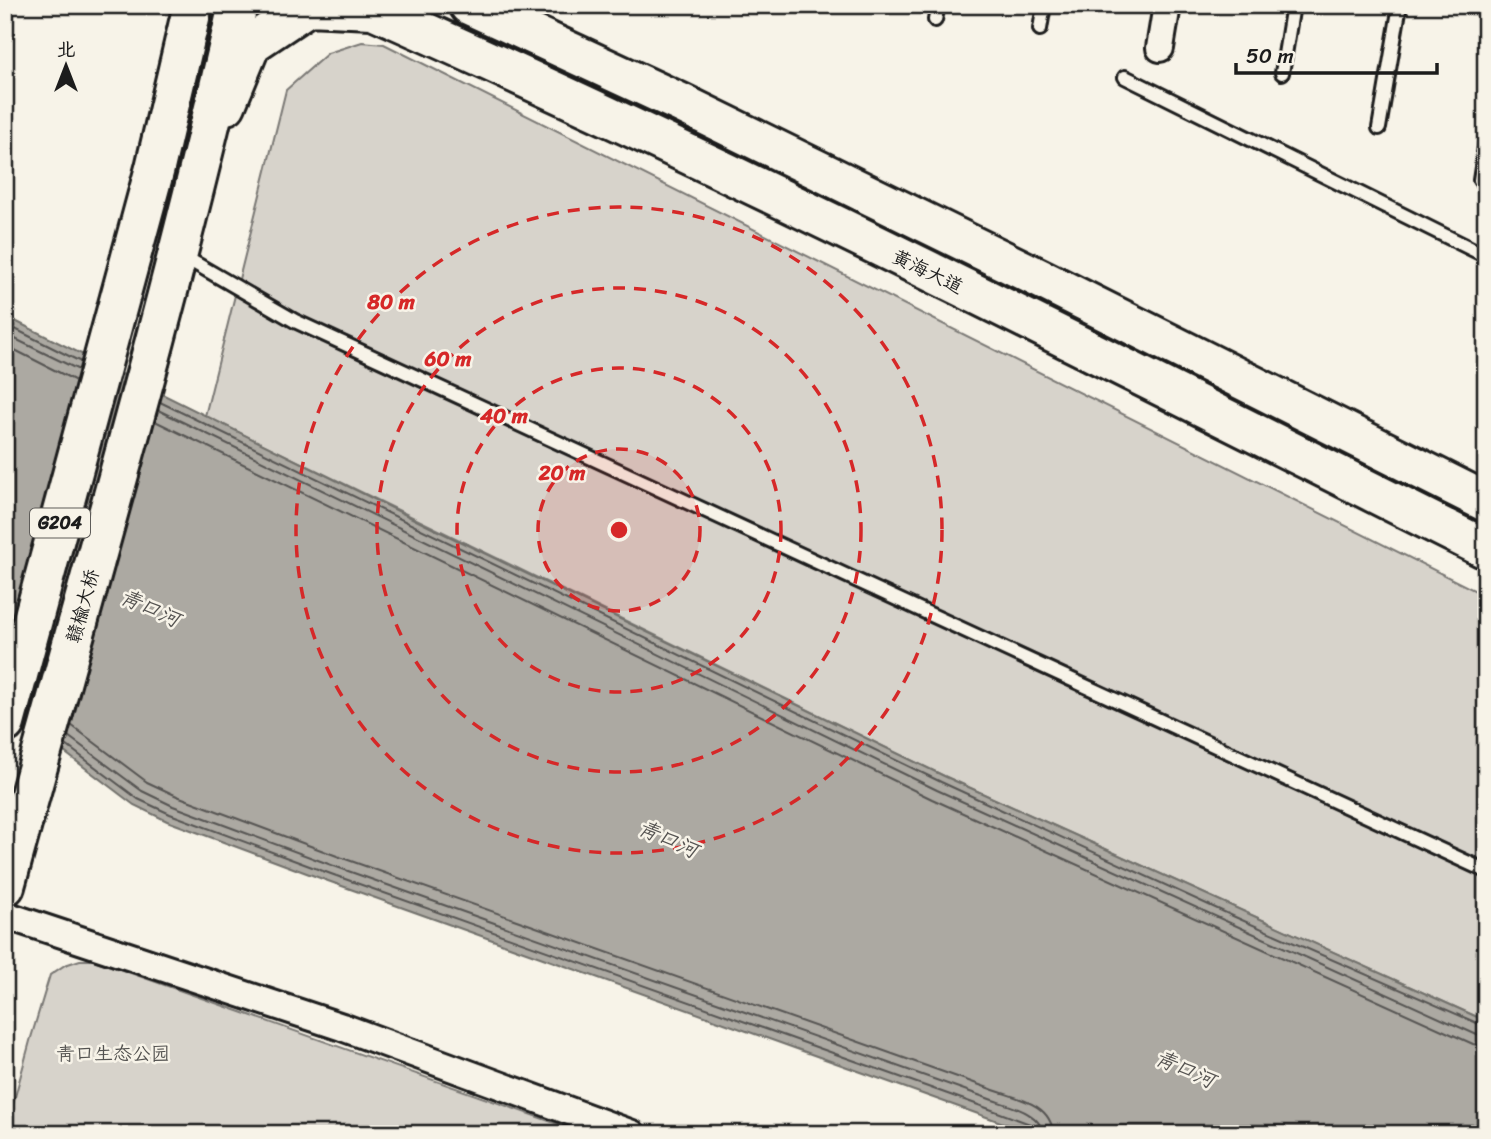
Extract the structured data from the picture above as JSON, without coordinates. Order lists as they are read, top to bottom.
{
  "streets": {
    "main road": ["黄海大道", "G204", "赣榆大桥"]
  },
  "crossings": [
    ["G204", "赣榆大桥"]
  ],
  "water": ["青口河"],
  "parks": ["青口生态公园"],
  "scale_bar": "50 m",
  "north": "top",
  "rings": [
    "80 m",
    "60 m",
    "40 m",
    "20 m"
  ]
}
